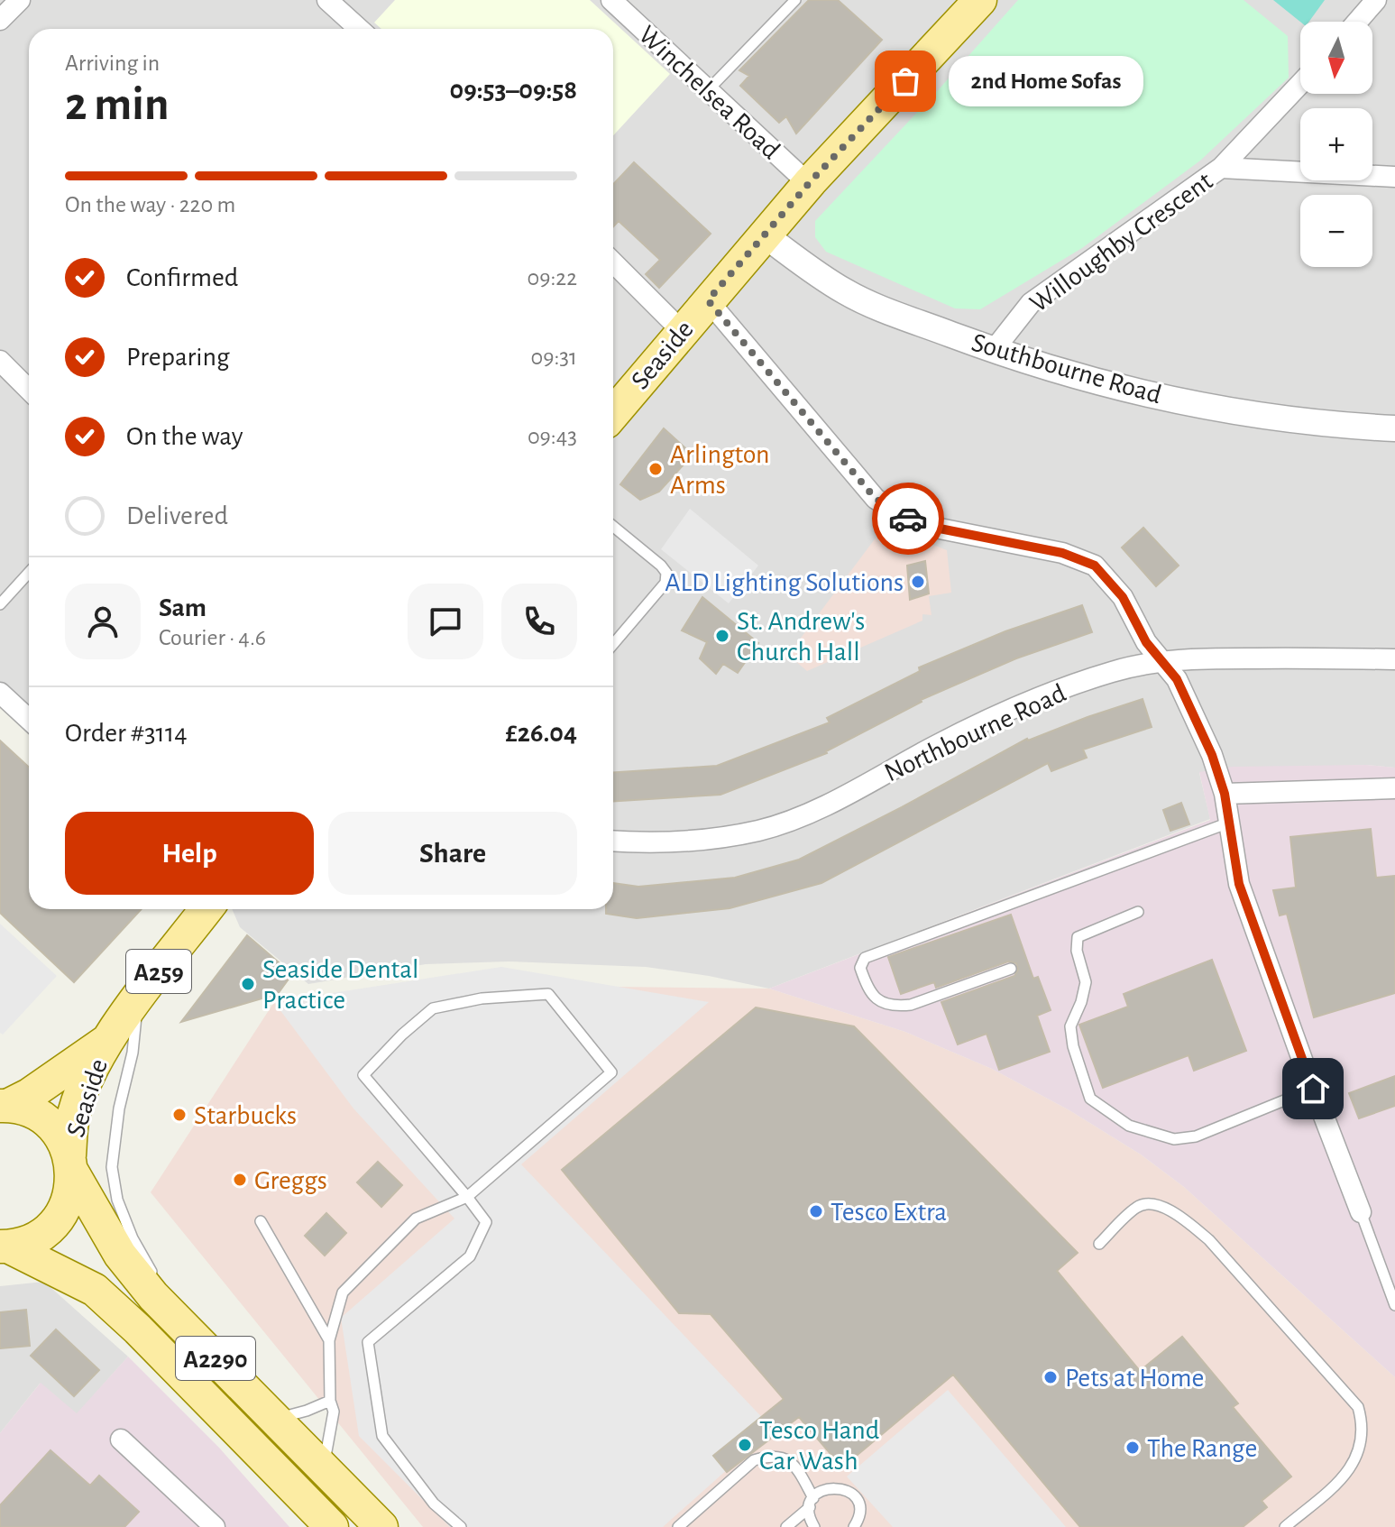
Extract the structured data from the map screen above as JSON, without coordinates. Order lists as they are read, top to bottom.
{
  "streets": {
    "main road": ["Seaside", "A259", "A2290"],
    "street": [
      "Winchelsea Road",
      "Willoughby Crescent",
      "Southbourne Road",
      "Northbourne Road"
    ]
  },
  "crossings": [
    ["Winchelsea Road", "Seaside"],
    ["Willoughby Crescent", "Southbourne Road"],
    ["Seaside", "Southbourne Road"],
    ["Seaside", "A2290"]
  ],
  "places": [
    "2nd Home Sofas",
    "Arlington Arms",
    "ALD Lighting Solutions",
    "St. Andrew's Church Hall",
    "Seaside Dental Practice",
    "Starbucks",
    "Greggs",
    "Tesco Extra",
    "Pets at Home",
    "Tesco Hand Car Wash",
    "The Range"
  ],
  "north": "bottom",
  "page": {
    "map_buttons": ["+", "−"],
    "heading": ["2 min", "Arriving in", "09:53–09:58"],
    "panel": [
      "Sam",
      "Courier · 4.6",
      "Order #3114",
      "£26.04"
    ],
    "bubble": "2nd Home Sofas",
    "bar": "On the way · 220 m",
    "list": [
      ["Confirmed", "09:22"],
      ["Preparing", "09:31"],
      ["On the way", "09:43"],
      "Delivered"
    ],
    "buttons": ["Help", "Share"]
  }
}
